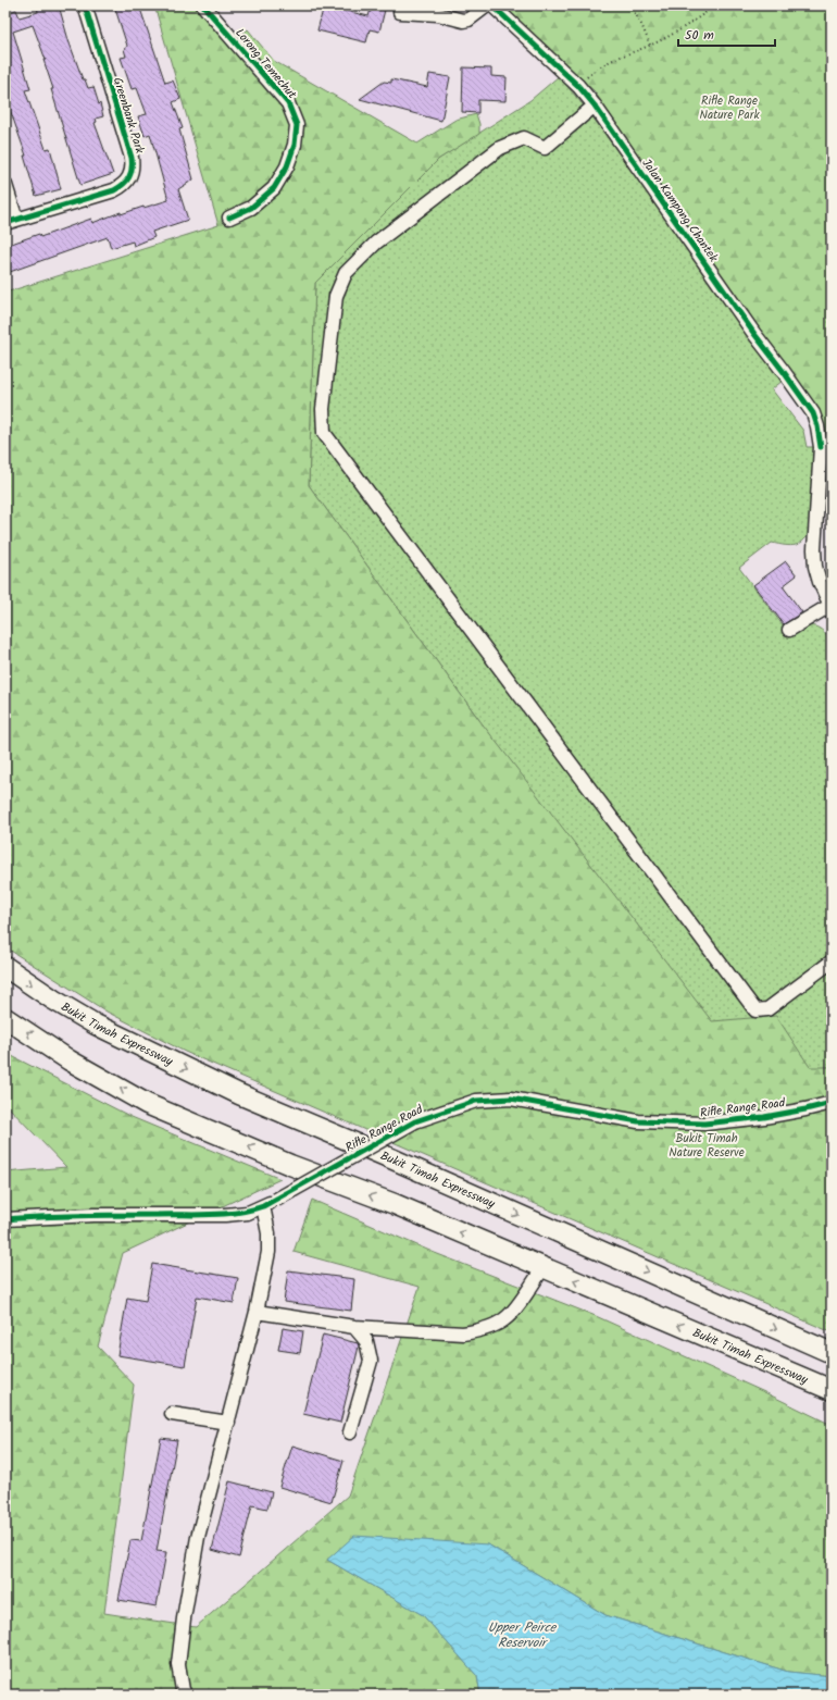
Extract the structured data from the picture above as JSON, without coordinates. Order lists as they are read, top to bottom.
{
  "streets": {
    "highway": ["Bukit Timah Expressway"],
    "street": [
      "Lorong Temechut",
      "Greenbank Park",
      "Jalan Kampong Chantek",
      "Rifle Range Road"
    ]
  },
  "water": ["Upper Peirce Reservoir"],
  "parks": ["Rifle Range Nature Park", "Bukit Timah Nature Reserve"],
  "scale_bar": "50 m"
}
